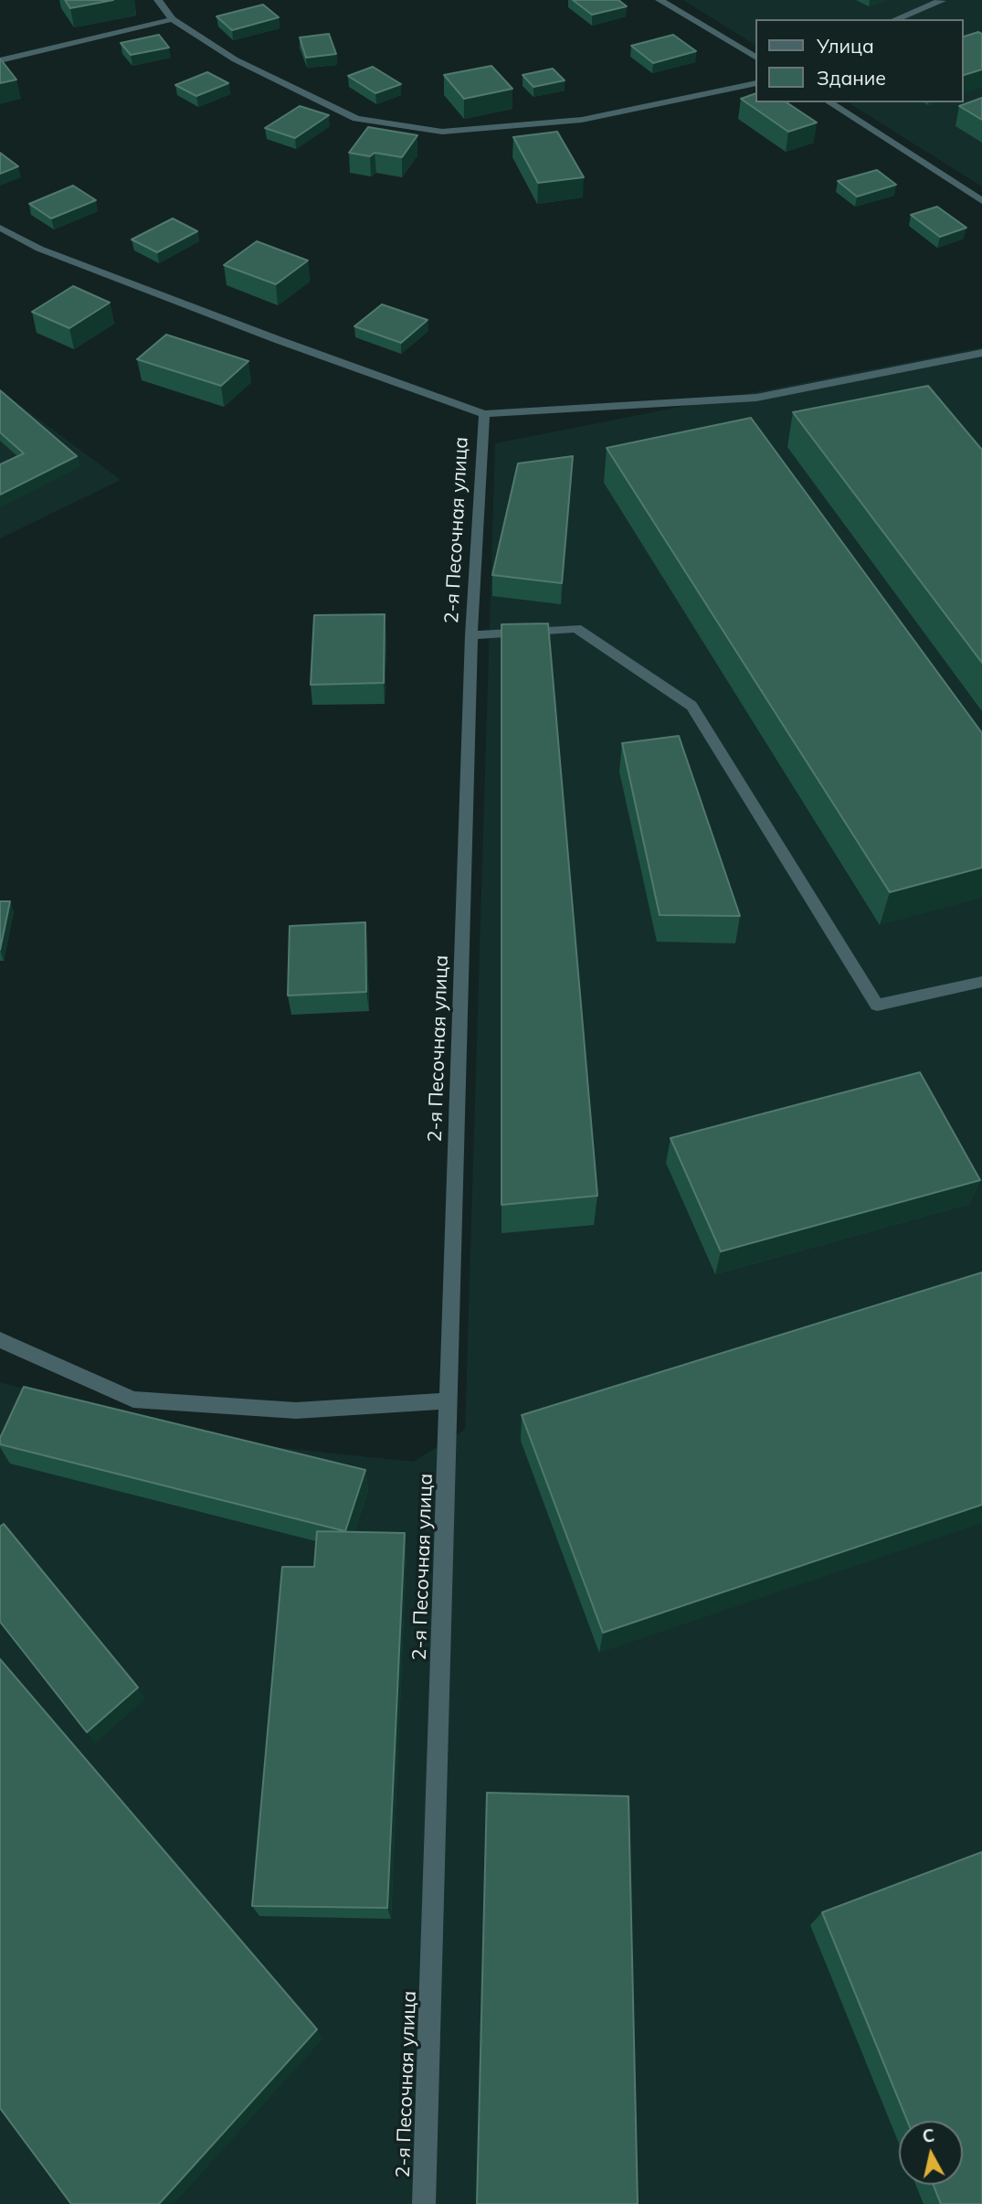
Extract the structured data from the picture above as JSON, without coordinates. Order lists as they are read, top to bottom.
{
  "streets": {
    "street": ["2-я Песочная улица"]
  },
  "legend": ["Улица", "Здание"],
  "north": "top"
}
